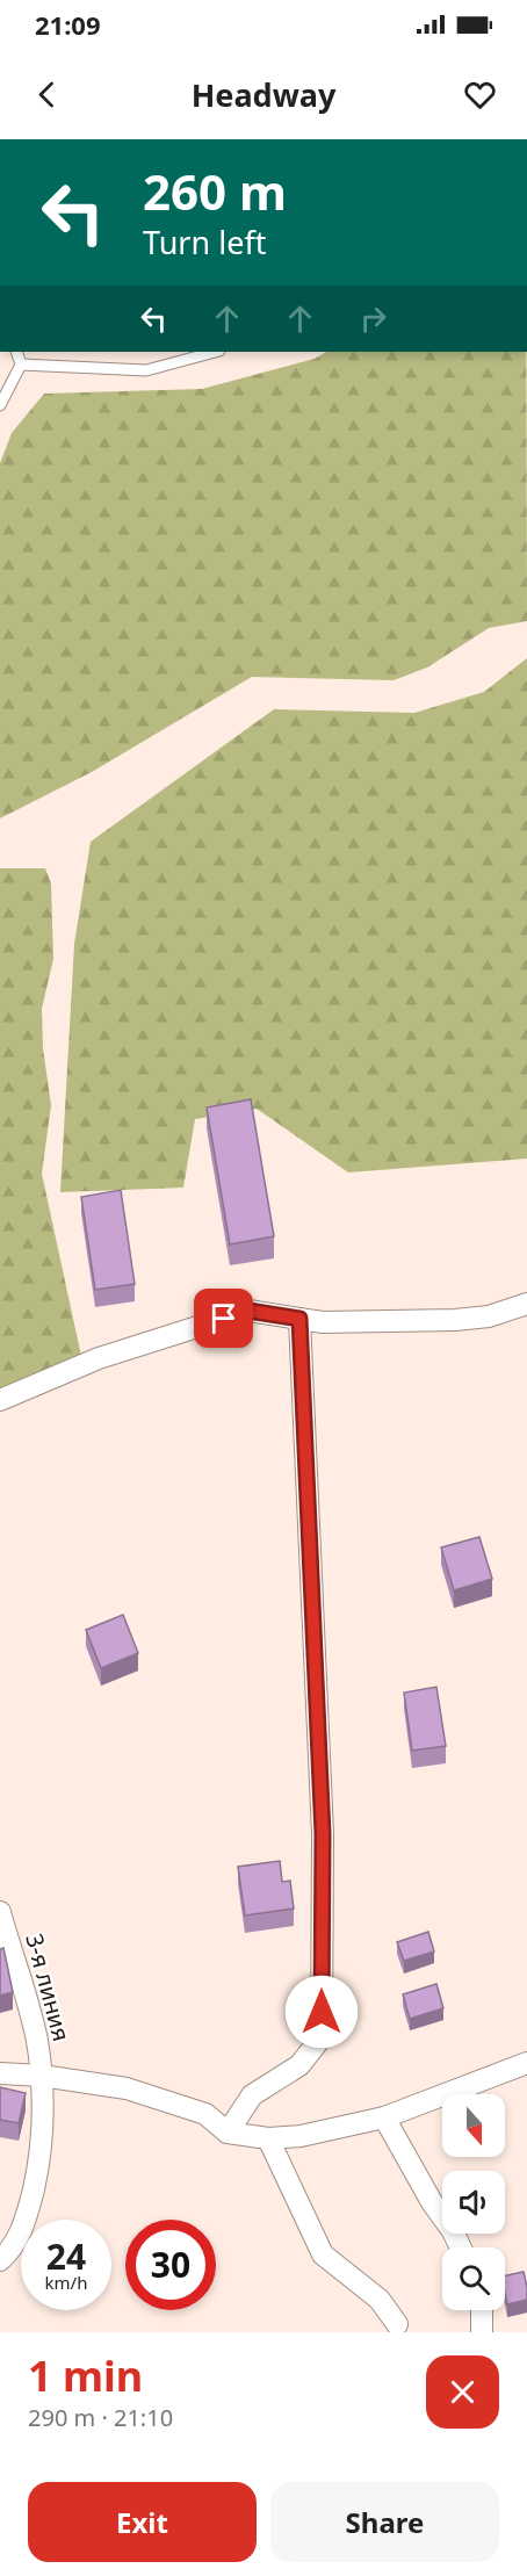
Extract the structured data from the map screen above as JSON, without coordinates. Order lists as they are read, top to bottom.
{
  "streets": {
    "street": ["3-я линия"]
  },
  "north": "bottom",
  "page": {
    "status": "21:09",
    "header": "Headway",
    "turn": ["260 m", "Turn left"],
    "speed": "24 km/h",
    "limit": "30",
    "heading": ["1 min", "290 m · 21:10"],
    "buttons": ["Exit", "Share"]
  }
}
